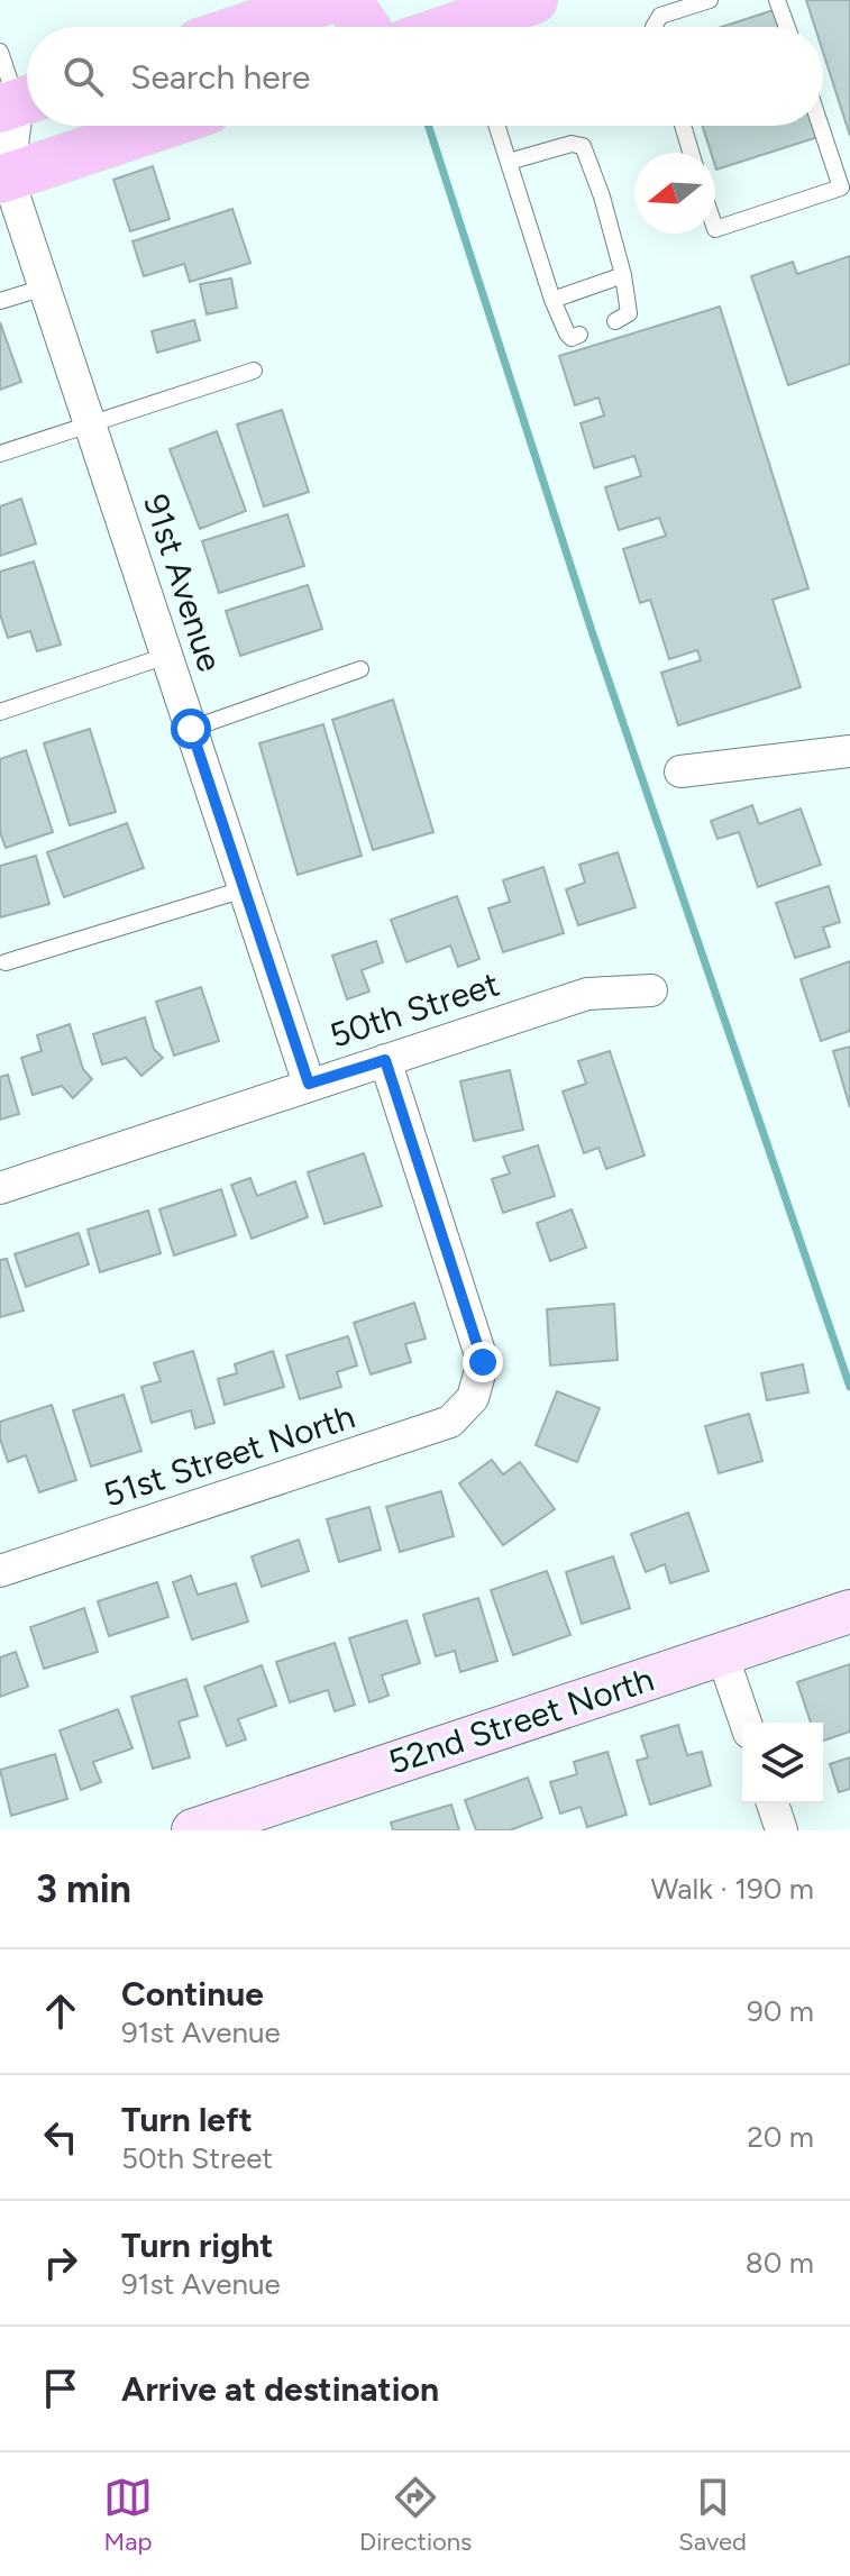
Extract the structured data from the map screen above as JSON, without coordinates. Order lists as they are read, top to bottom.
{
  "streets": {
    "street": [
      "91st Avenue",
      "50th Street",
      "51st Street North",
      "52nd Street North"
    ]
  },
  "crossings": [
    ["91st Avenue", "50th Street"],
    ["50th Street", "51st Street North"]
  ],
  "north": "left",
  "page": {
    "search": "Search here",
    "heading": ["3 min", "Walk · 190 m"],
    "list": [
      ["Continue", "91st Avenue", "90 m"],
      ["Turn left", "50th Street", "20 m"],
      ["Turn right", "91st Avenue", "80 m"],
      "Arrive at destination"
    ],
    "nav": ["Map", "Directions", "Saved"]
  }
}
